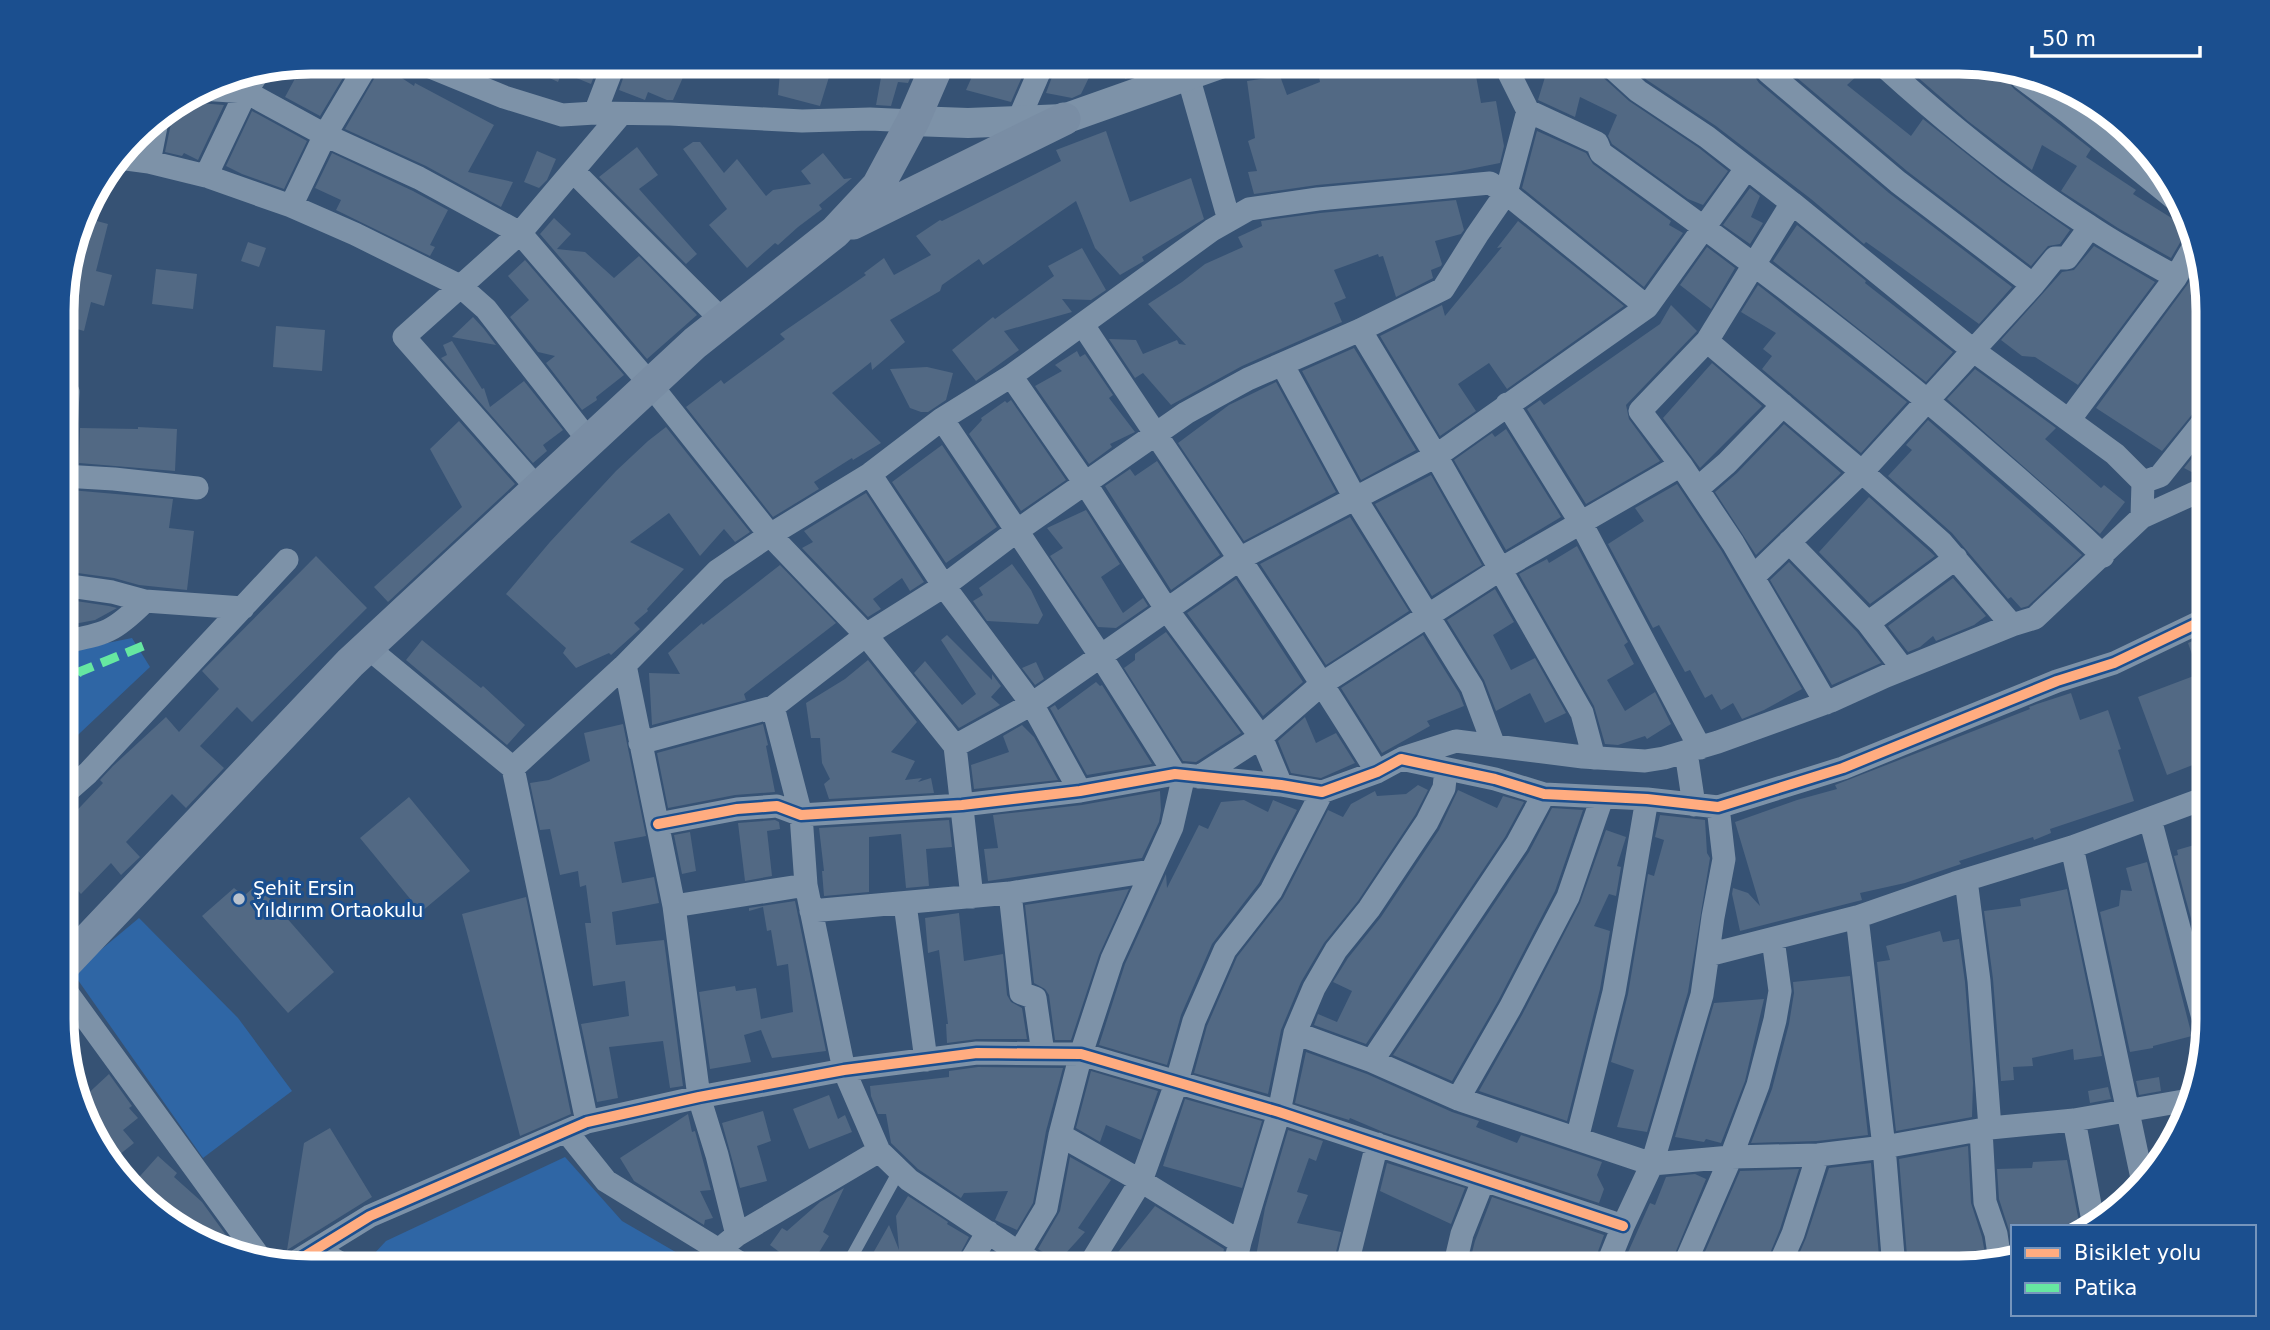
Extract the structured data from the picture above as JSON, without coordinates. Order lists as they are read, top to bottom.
{
  "places": ["Şehit Ersin Yıldırım Ortaokulu"],
  "legend": ["Bisiklet yolu", "Patika"],
  "scale_bar": "50 m"
}
